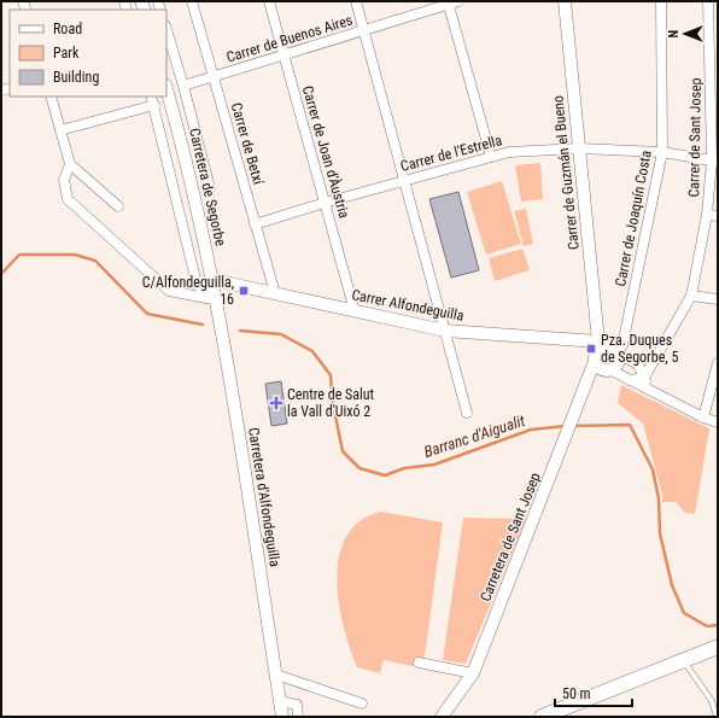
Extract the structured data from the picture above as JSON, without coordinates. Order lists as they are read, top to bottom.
{
  "streets": {
    "street": [
      "Carrer de Buenos Aires",
      "Carrer de Sant Josep",
      "Carrer de Betxí",
      "Carrer de Joan d'Àustria",
      "Carrer de l'Estrella",
      "Carrer de Guzmán el Bueno",
      "Carretera de Segorbe",
      "Carrer de Joaquín Costa",
      "Carrer Alfondeguilla",
      "Carretera d'Alfondeguilla",
      "Carretera de Sant Josep"
    ]
  },
  "crossings": [
    ["Carrer de Buenos Aires", "Carrer de Betxí"],
    ["Carrer de Buenos Aires", "Carrer de Joan d'Àustria"],
    ["Carrer de Buenos Aires", "Carretera de Segorbe"],
    ["Carrer de Sant Josep", "Carrer de l'Estrella"],
    ["Carrer de Betxí", "Carrer de l'Estrella"],
    ["Carrer de Betxí", "Carrer Alfondeguilla"],
    ["Carrer de Joan d'Àustria", "Carrer de l'Estrella"],
    ["Carrer de Joan d'Àustria", "Carrer Alfondeguilla"],
    ["Carrer de l'Estrella", "Carrer de Guzmán el Bueno"],
    ["Carrer de l'Estrella", "Carrer de Joaquín Costa"],
    ["Carrer de Guzmán el Bueno", "Carrer de Joaquín Costa"],
    ["Carrer de Guzmán el Bueno", "Carrer Alfondeguilla"],
    ["Carrer de Guzmán el Bueno", "Carretera de Sant Josep"],
    ["Carretera de Segorbe", "Carrer Alfondeguilla"],
    ["Carretera de Segorbe", "Carretera d'Alfondeguilla"],
    ["Carrer de Joaquín Costa", "Carrer Alfondeguilla"],
    ["Carrer de Joaquín Costa", "Carretera de Sant Josep"],
    ["Carrer Alfondeguilla", "Carretera de Sant Josep"]
  ],
  "water": ["Barranc d'Aigualit"],
  "places": {
    "transit": ["C/Alfondeguilla, 16", "Pza. Duques de Segorbe, 5"],
    "health": ["Centre de Salut la Vall d'Uixó 2"]
  },
  "legend": ["Road", "Park", "Building"],
  "scale_bar": "50 m",
  "north": "left"
}
